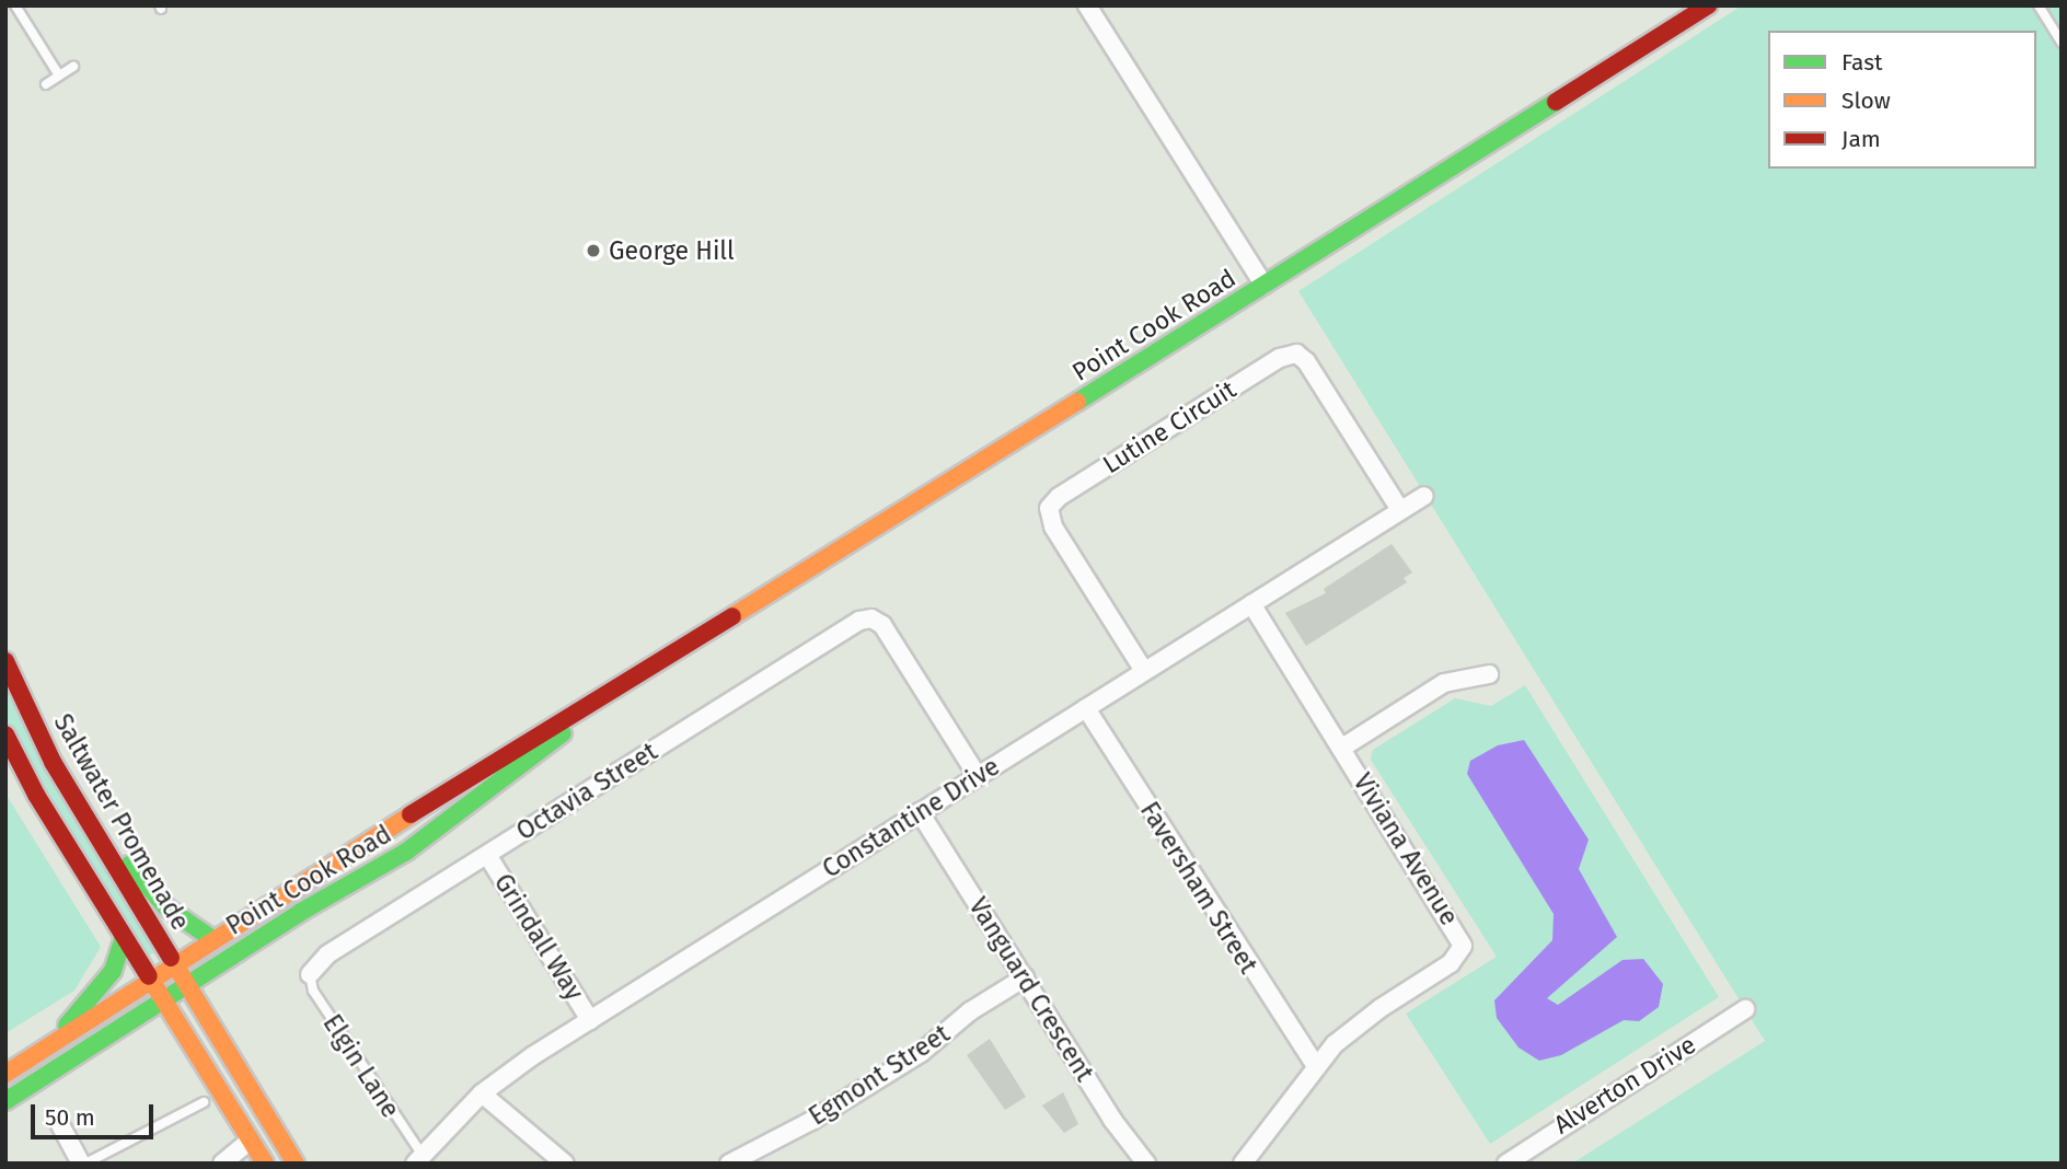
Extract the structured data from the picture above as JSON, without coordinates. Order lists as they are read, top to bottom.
{
  "streets": {
    "main road": ["Point Cook Road", "Saltwater Promenade"],
    "street": [
      "Lutine Circuit",
      "Octavia Street",
      "Constantine Drive",
      "Viviana Avenue",
      "Faversham Street",
      "Grindall Way",
      "Vanguard Crescent",
      "Egmont Street",
      "Alverton Drive"
    ],
    "lane": ["Elgin Lane"]
  },
  "crossings": [
    ["Point Cook Road", "Saltwater Promenade"],
    ["Lutine Circuit", "Constantine Drive"],
    ["Octavia Street", "Constantine Drive"],
    ["Octavia Street", "Grindall Way"],
    ["Octavia Street", "Elgin Lane"],
    ["Constantine Drive", "Viviana Avenue"],
    ["Constantine Drive", "Faversham Street"],
    ["Constantine Drive", "Grindall Way"],
    ["Constantine Drive", "Vanguard Crescent"],
    ["Constantine Drive", "Elgin Lane"],
    ["Viviana Avenue", "Faversham Street"],
    ["Vanguard Crescent", "Egmont Street"]
  ],
  "places": ["George Hill"],
  "legend": ["Fast", "Slow", "Jam"],
  "scale_bar": "50 m"
}
